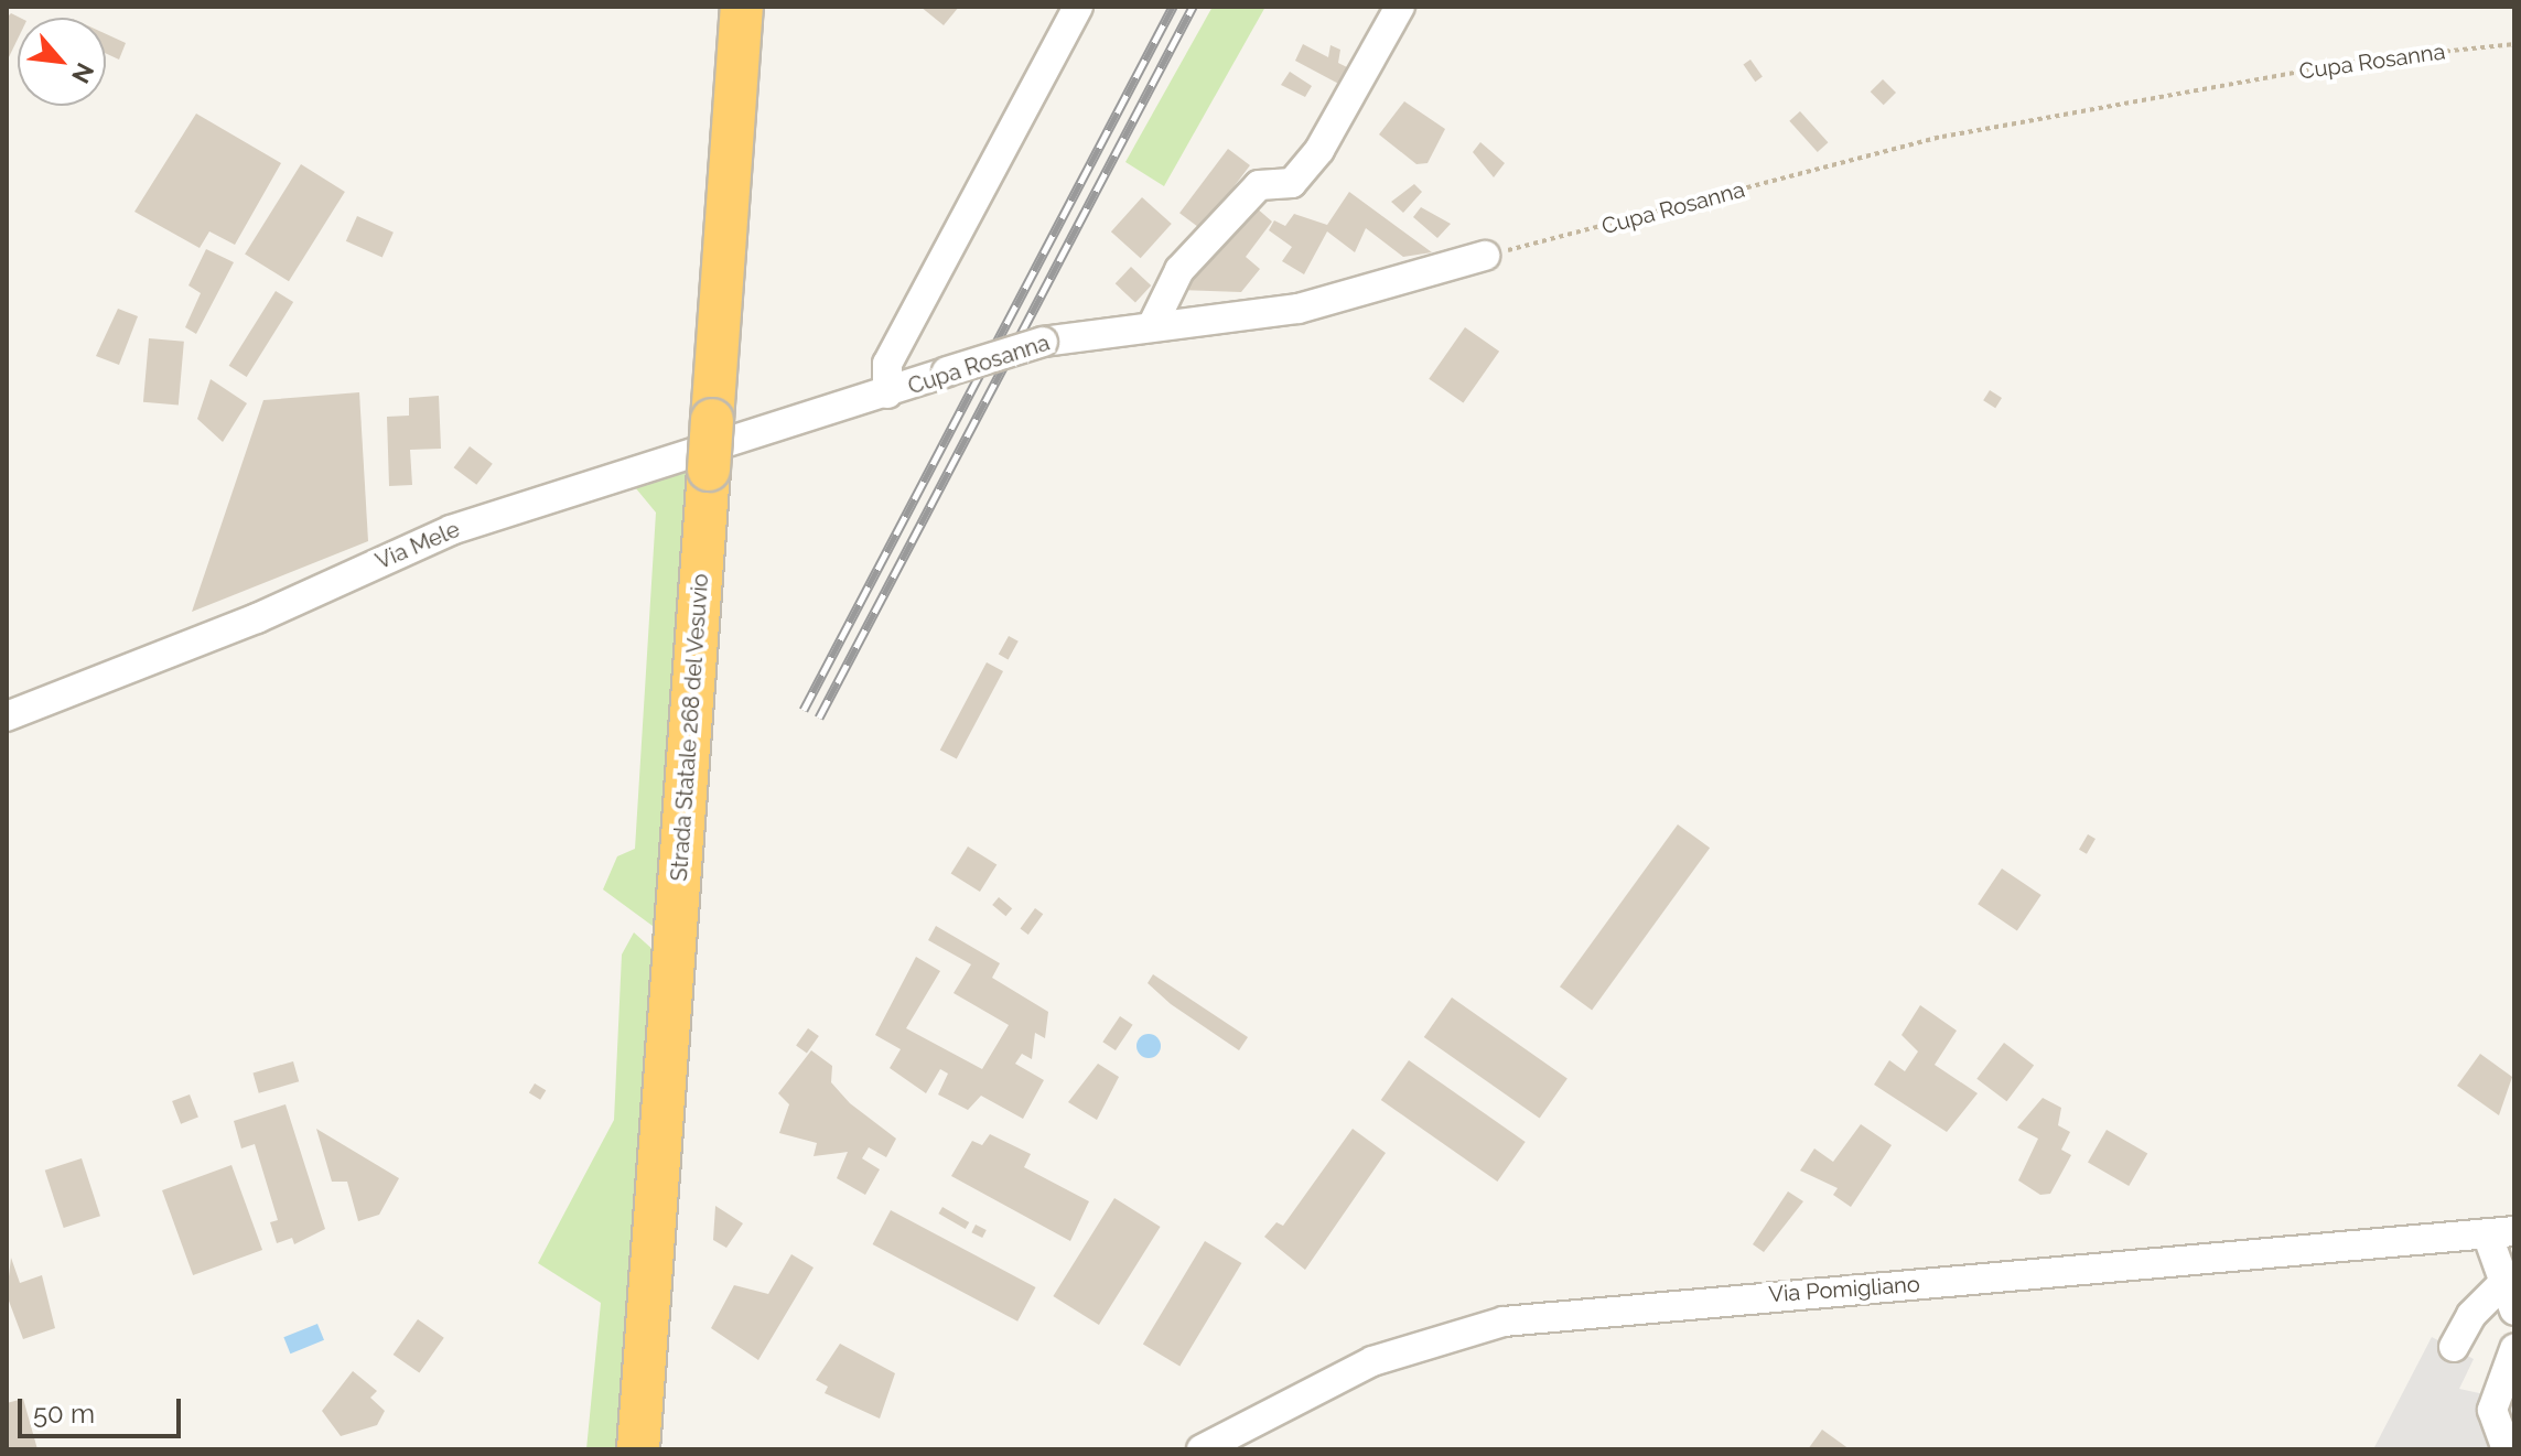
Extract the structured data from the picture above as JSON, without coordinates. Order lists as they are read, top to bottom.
{
  "streets": {
    "highway": ["Strada Statale 268 del Vesuvio"],
    "street": ["Cupa Rosanna", "Via Mele", "Via Pomigliano"]
  },
  "crossings": [
    ["Cupa Rosanna", "Via Mele"]
  ],
  "scale_bar": "50 m",
  "north": "bottom right"
}
